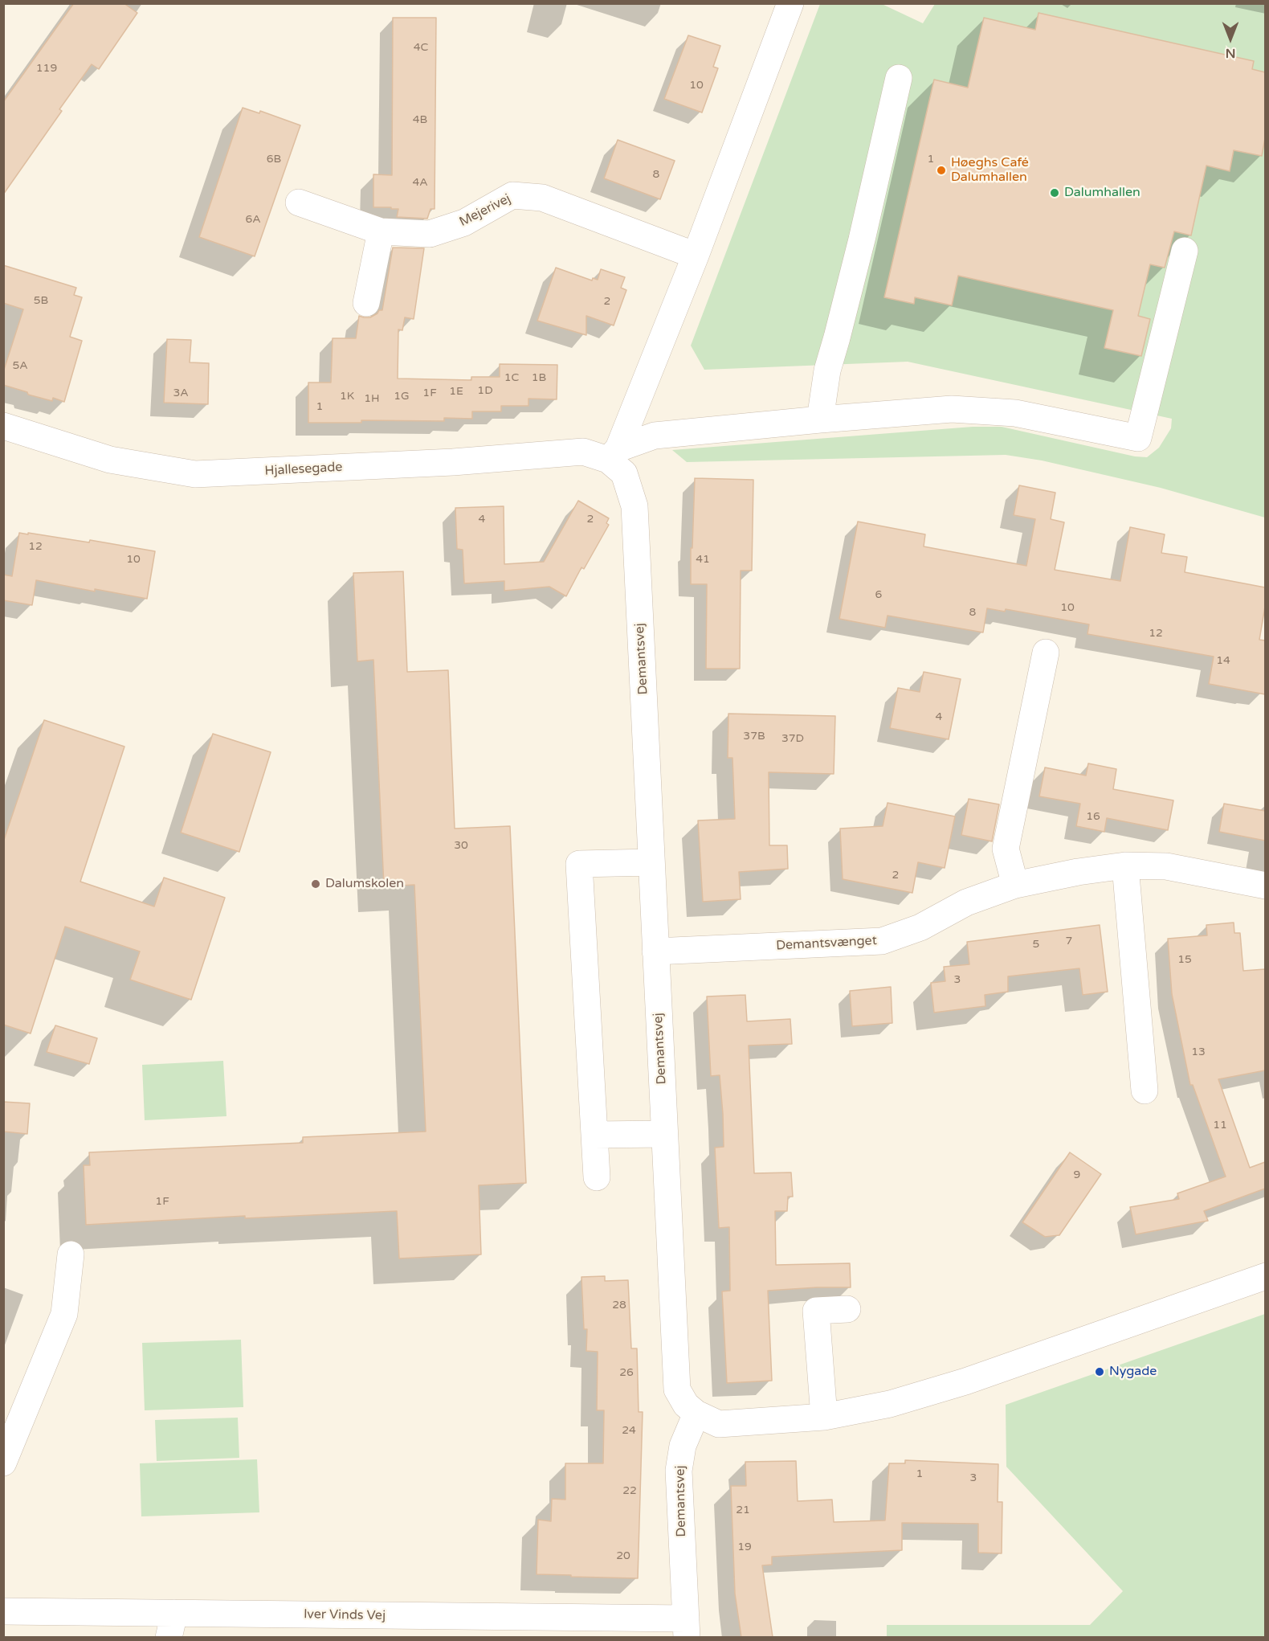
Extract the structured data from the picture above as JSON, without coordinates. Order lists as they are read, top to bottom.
{
  "streets": {
    "street": [
      "Mejerivej",
      "Hjallesegade",
      "Demantsvej",
      "Demantsvænget",
      "Iver Vinds Vej"
    ]
  },
  "crossings": [
    ["Hjallesegade", "Demantsvej"],
    ["Demantsvej", "Demantsvænget"],
    ["Demantsvej", "Iver Vinds Vej"]
  ],
  "places": [
    "Høeghs Café Dalumhallen",
    "Dalumhallen",
    "Dalumskolen",
    "Nygade"
  ],
  "house_numbers": [
    "4C",
    "119",
    "10",
    "4B",
    "6B",
    "1",
    "8",
    "4A",
    "6A",
    "5B",
    "2",
    "5A",
    "1C",
    "1B",
    "1D",
    "1E",
    "3A",
    "1F",
    "1K",
    "1G",
    "1H",
    "1",
    "4",
    "2",
    "12",
    "10",
    "41",
    "6",
    "10",
    "8",
    "12",
    "14",
    "4",
    "37B",
    "37D",
    "16",
    "30",
    "2",
    "7",
    "5",
    "15",
    "3",
    "13",
    "11",
    "9",
    "1F",
    "28",
    "26",
    "24",
    "1",
    "3",
    "22",
    "21",
    "19",
    "20"
  ],
  "north": "bottom"
}
